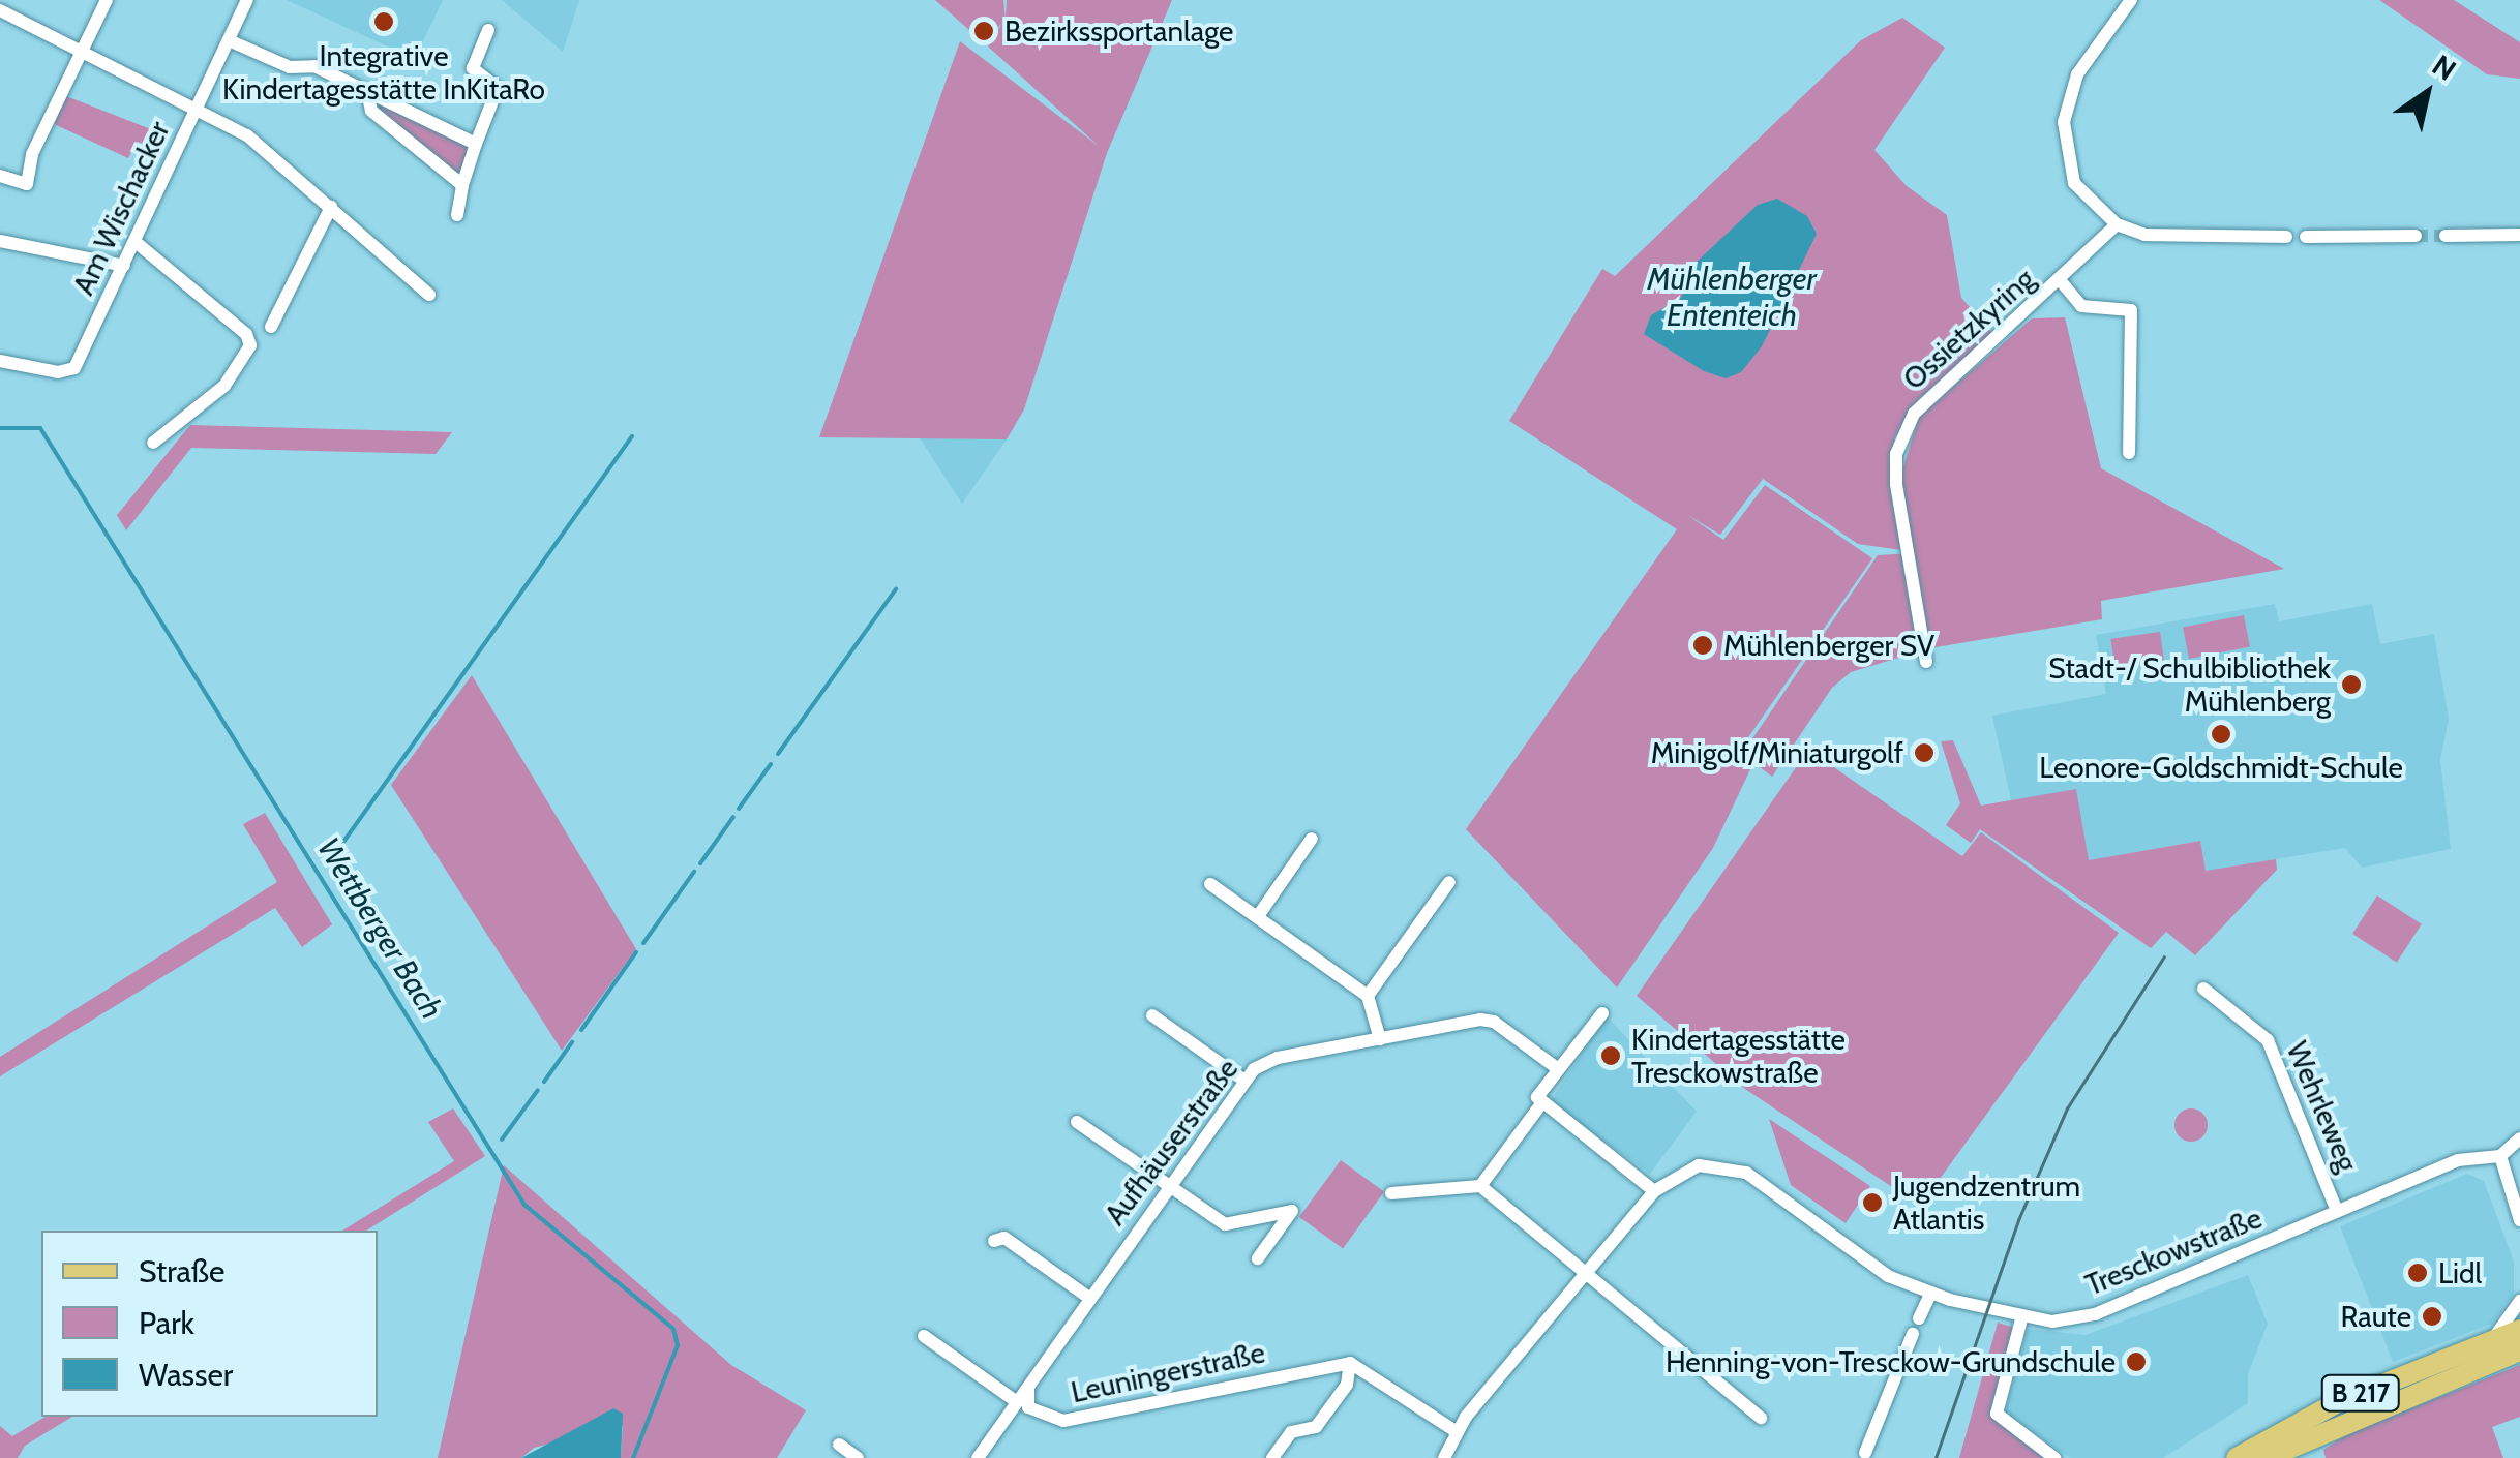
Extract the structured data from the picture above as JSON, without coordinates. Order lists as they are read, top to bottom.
{
  "streets": {
    "main road": ["B 217"],
    "street": [
      "Am Wischacker",
      "Ossietzkyring",
      "Wehrleweg",
      "Aufhäuserstraße",
      "Tresckowstraße",
      "Leuningerstraße"
    ]
  },
  "crossings": [
    ["Wehrleweg", "Tresckowstraße"],
    ["Aufhäuserstraße", "Leuningerstraße"]
  ],
  "water": ["Mühlenberger Ententeich", "Wettberger Bach"],
  "places": [
    "Integrative Kindertagesstätte InKitaRo",
    "Bezirkssportanlage",
    "Mühlenberger SV",
    "Stadt-/ Schulbibliothek Mühlenberg",
    "Leonore-Goldschmidt-Schule",
    "Minigolf/Miniaturgolf",
    "Kindertagesstätte Tresckowstraße",
    "Jugendzentrum Atlantis",
    "Lidl",
    "Raute",
    "Henning-von-Tresckow-Grundschule"
  ],
  "legend": ["Straße", "Park", "Wasser"],
  "north": "top right"
}
